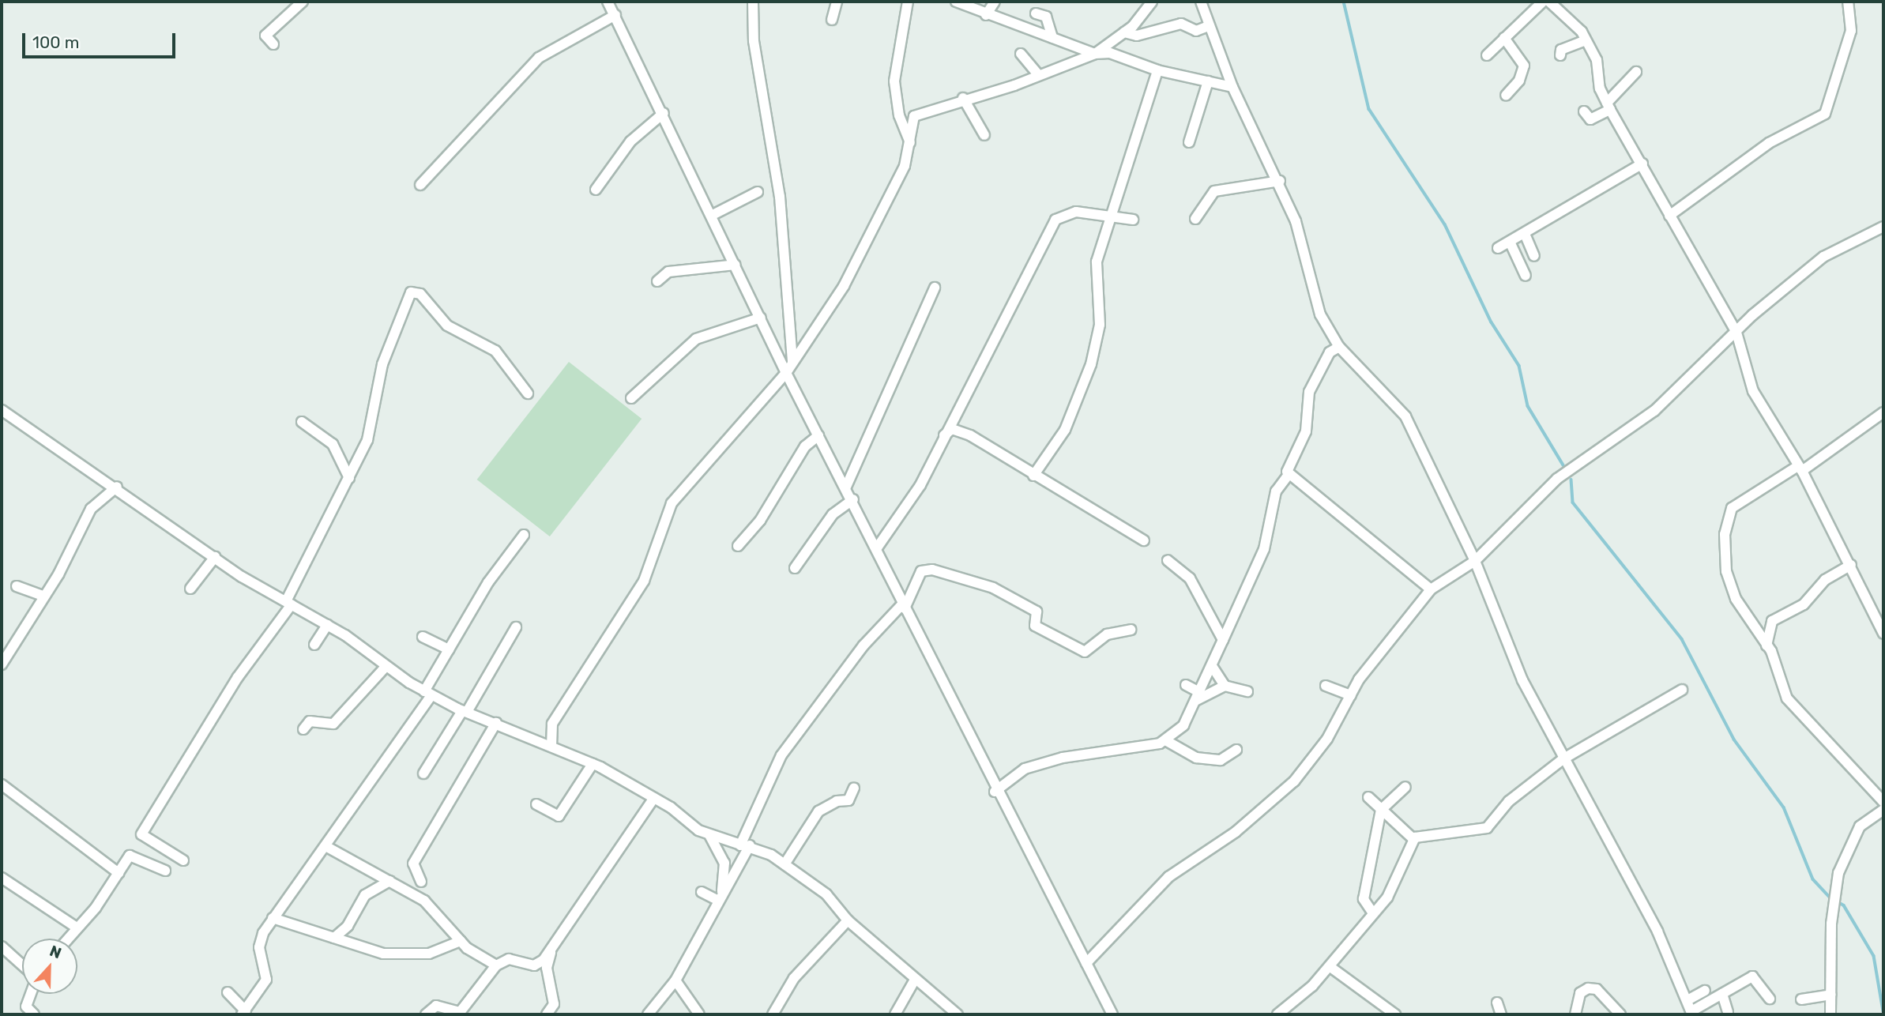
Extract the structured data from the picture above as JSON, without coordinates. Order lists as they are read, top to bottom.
{
  "scale_bar": "100 m",
  "north": "top"
}
